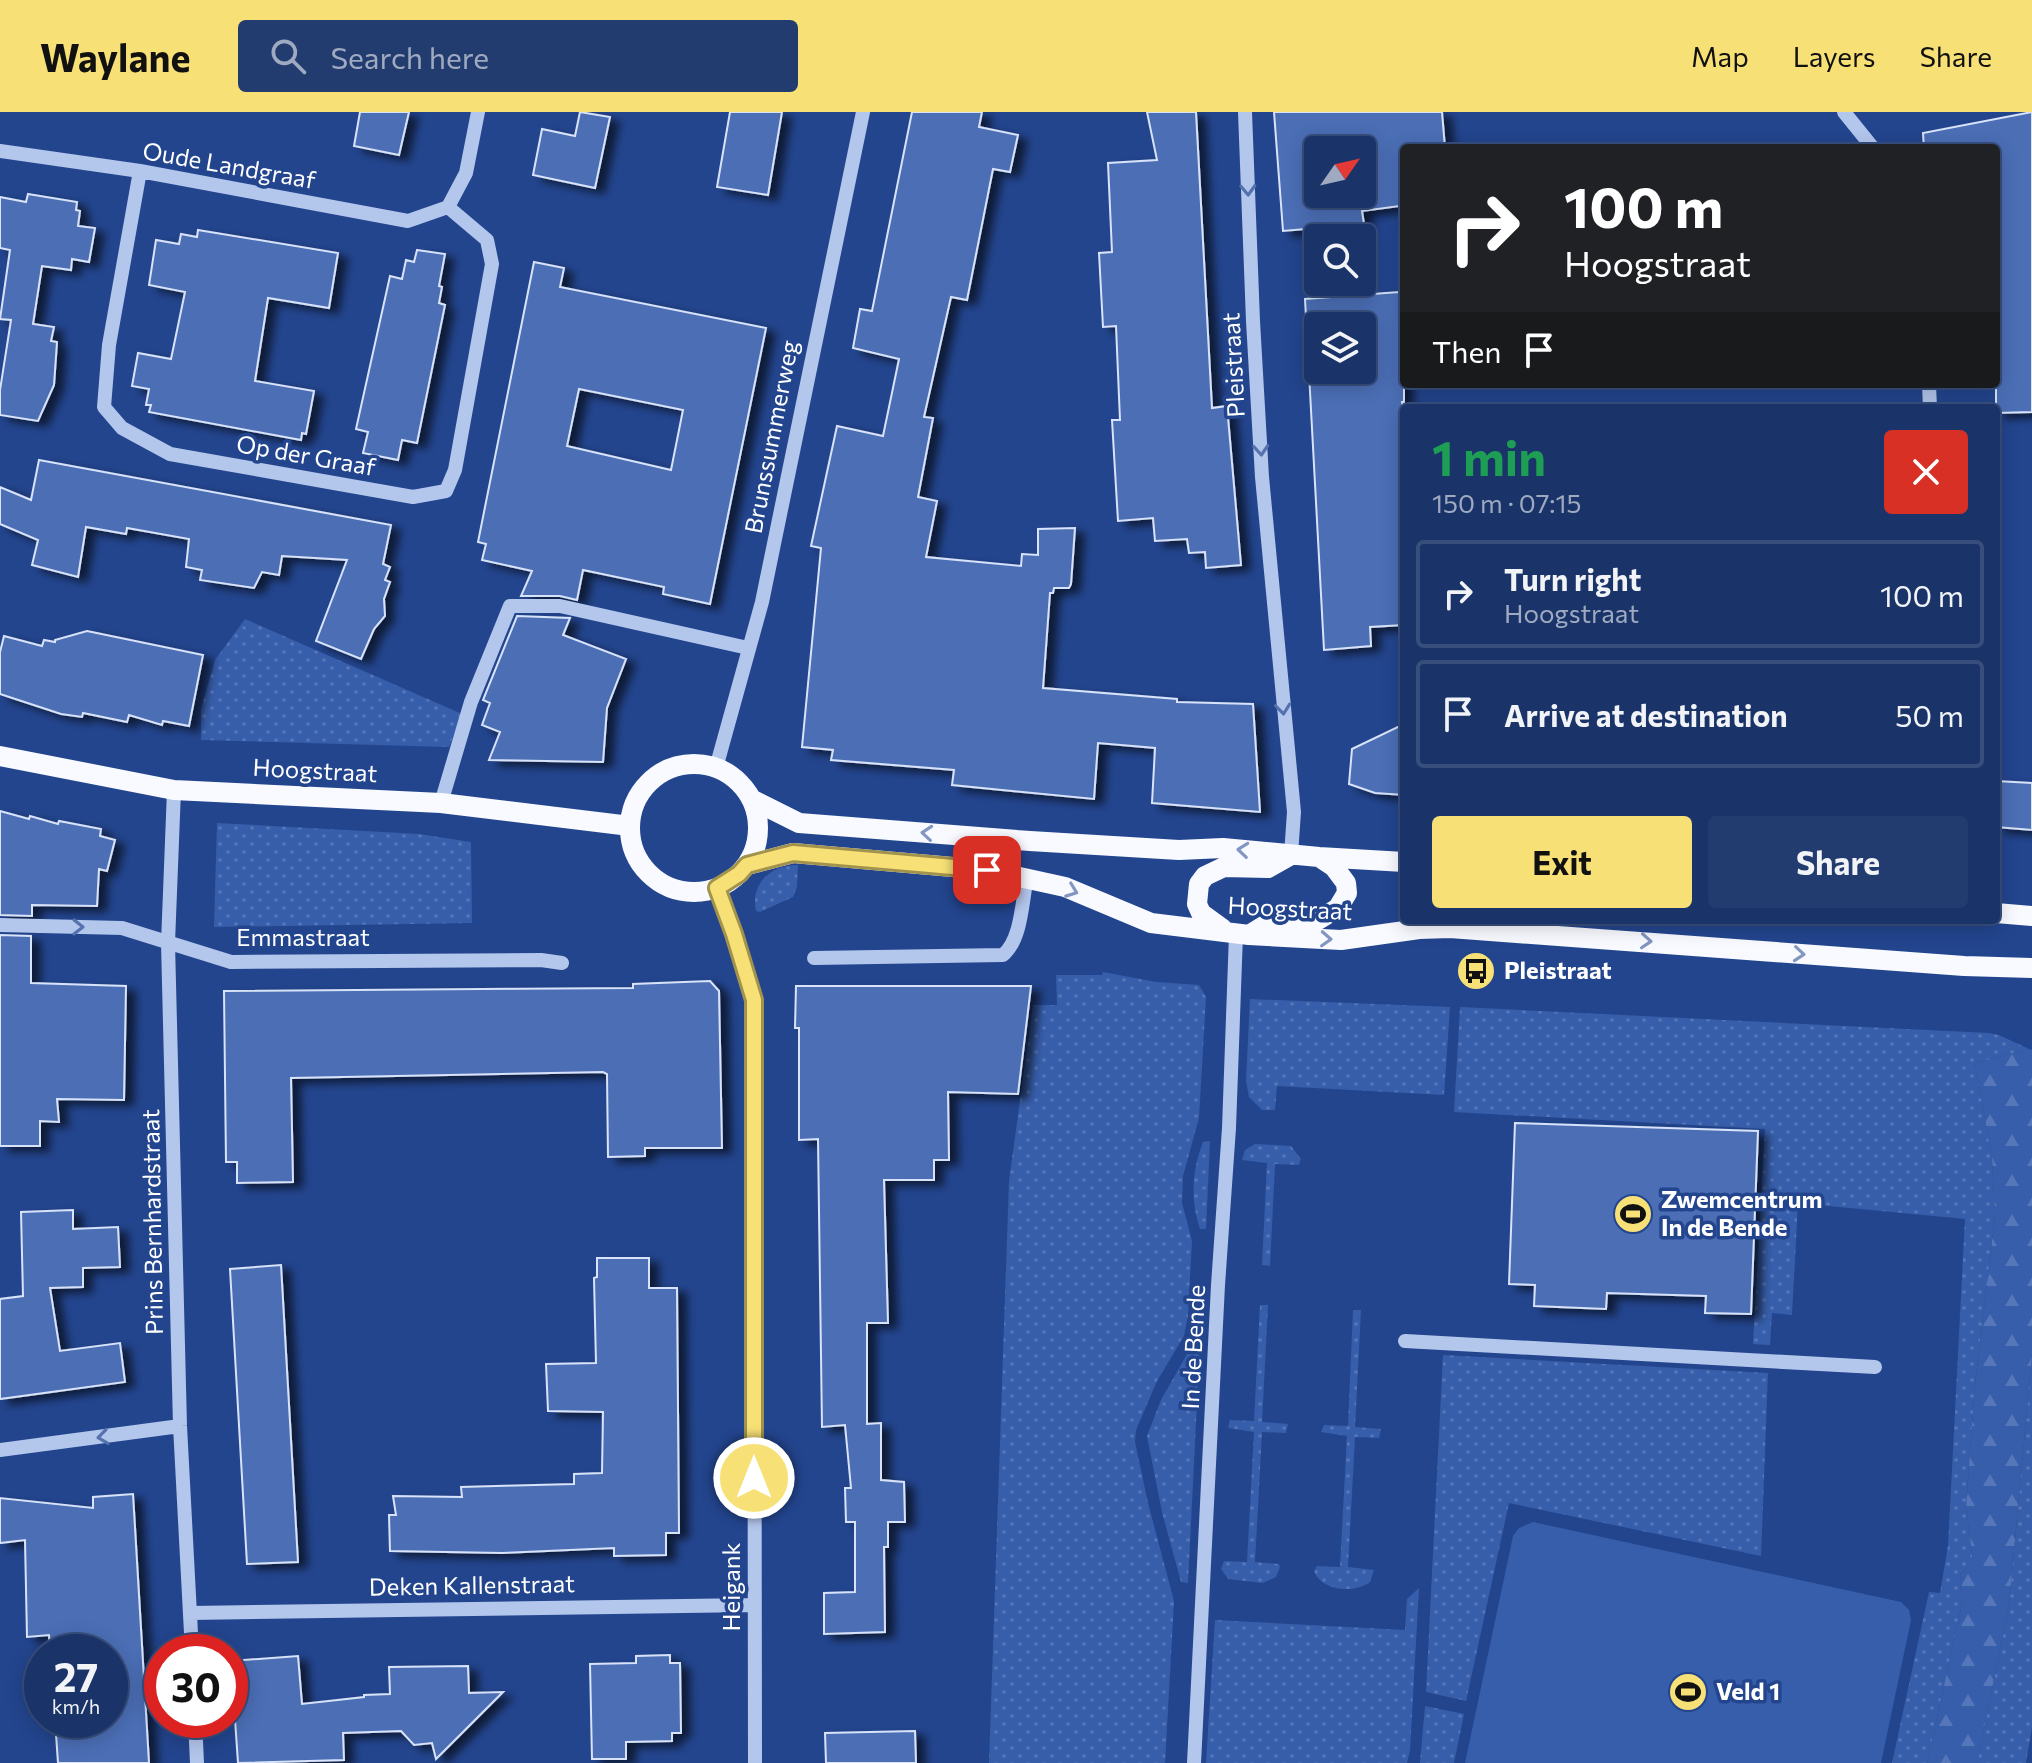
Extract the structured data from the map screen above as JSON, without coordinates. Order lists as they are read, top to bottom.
{
  "streets": {
    "main road": ["Hoogstraat"],
    "street": [
      "Oude Landgraaf",
      "Pleistraat",
      "Brunssummerweg",
      "Op der Graaf",
      "Emmastraat",
      "Prins Bernhardstraat",
      "In de Bende",
      "Deken Kallenstraat",
      "Heigank"
    ]
  },
  "crossings": [
    ["Oude Landgraaf", "Op der Graaf"],
    ["Brunssummerweg", "Hoogstraat"],
    ["Brunssummerweg", "Heigank"],
    ["Hoogstraat", "Prins Bernhardstraat"],
    ["Hoogstraat", "In de Bende"],
    ["Hoogstraat", "Heigank"],
    ["Emmastraat", "Prins Bernhardstraat"],
    ["Prins Bernhardstraat", "Deken Kallenstraat"],
    ["Deken Kallenstraat", "Heigank"]
  ],
  "one_way": ["Pleistraat"],
  "places": {
    "bus stop": ["Pleistraat"],
    "sports": ["Zwemcentrum In de Bende", "Veld 1"]
  },
  "north": "top right",
  "page": {
    "header": "Waylane",
    "search": "Search here",
    "nav": ["Map", "Layers", "Share"],
    "turn": ["100 m", "Hoogstraat"],
    "then": "Then",
    "heading": ["1 min", "150 m · 07:15"],
    "list": [
      {
        "name": "Turn right",
        "note": "Hoogstraat",
        "value": "100 m"
      },
      {
        "name": "Arrive at destination",
        "value": "50 m"
      }
    ],
    "buttons": ["Exit", "Share"],
    "speed": "27 km/h",
    "limit": "30"
  }
}
